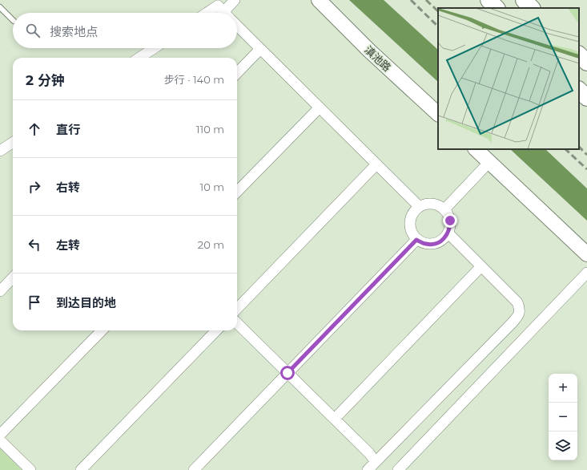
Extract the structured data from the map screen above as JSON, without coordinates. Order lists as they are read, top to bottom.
{
  "streets": {
    "street": ["滇池路"]
  },
  "page": {
    "search": "搜索地点",
    "heading": ["2 分钟", "步行 · 140 m"],
    "list": [
      ["直行", "110 m"],
      ["右转", "10 m"],
      ["左转", "20 m"],
      "到达目的地"
    ],
    "map_buttons": ["+", "−"]
  }
}
